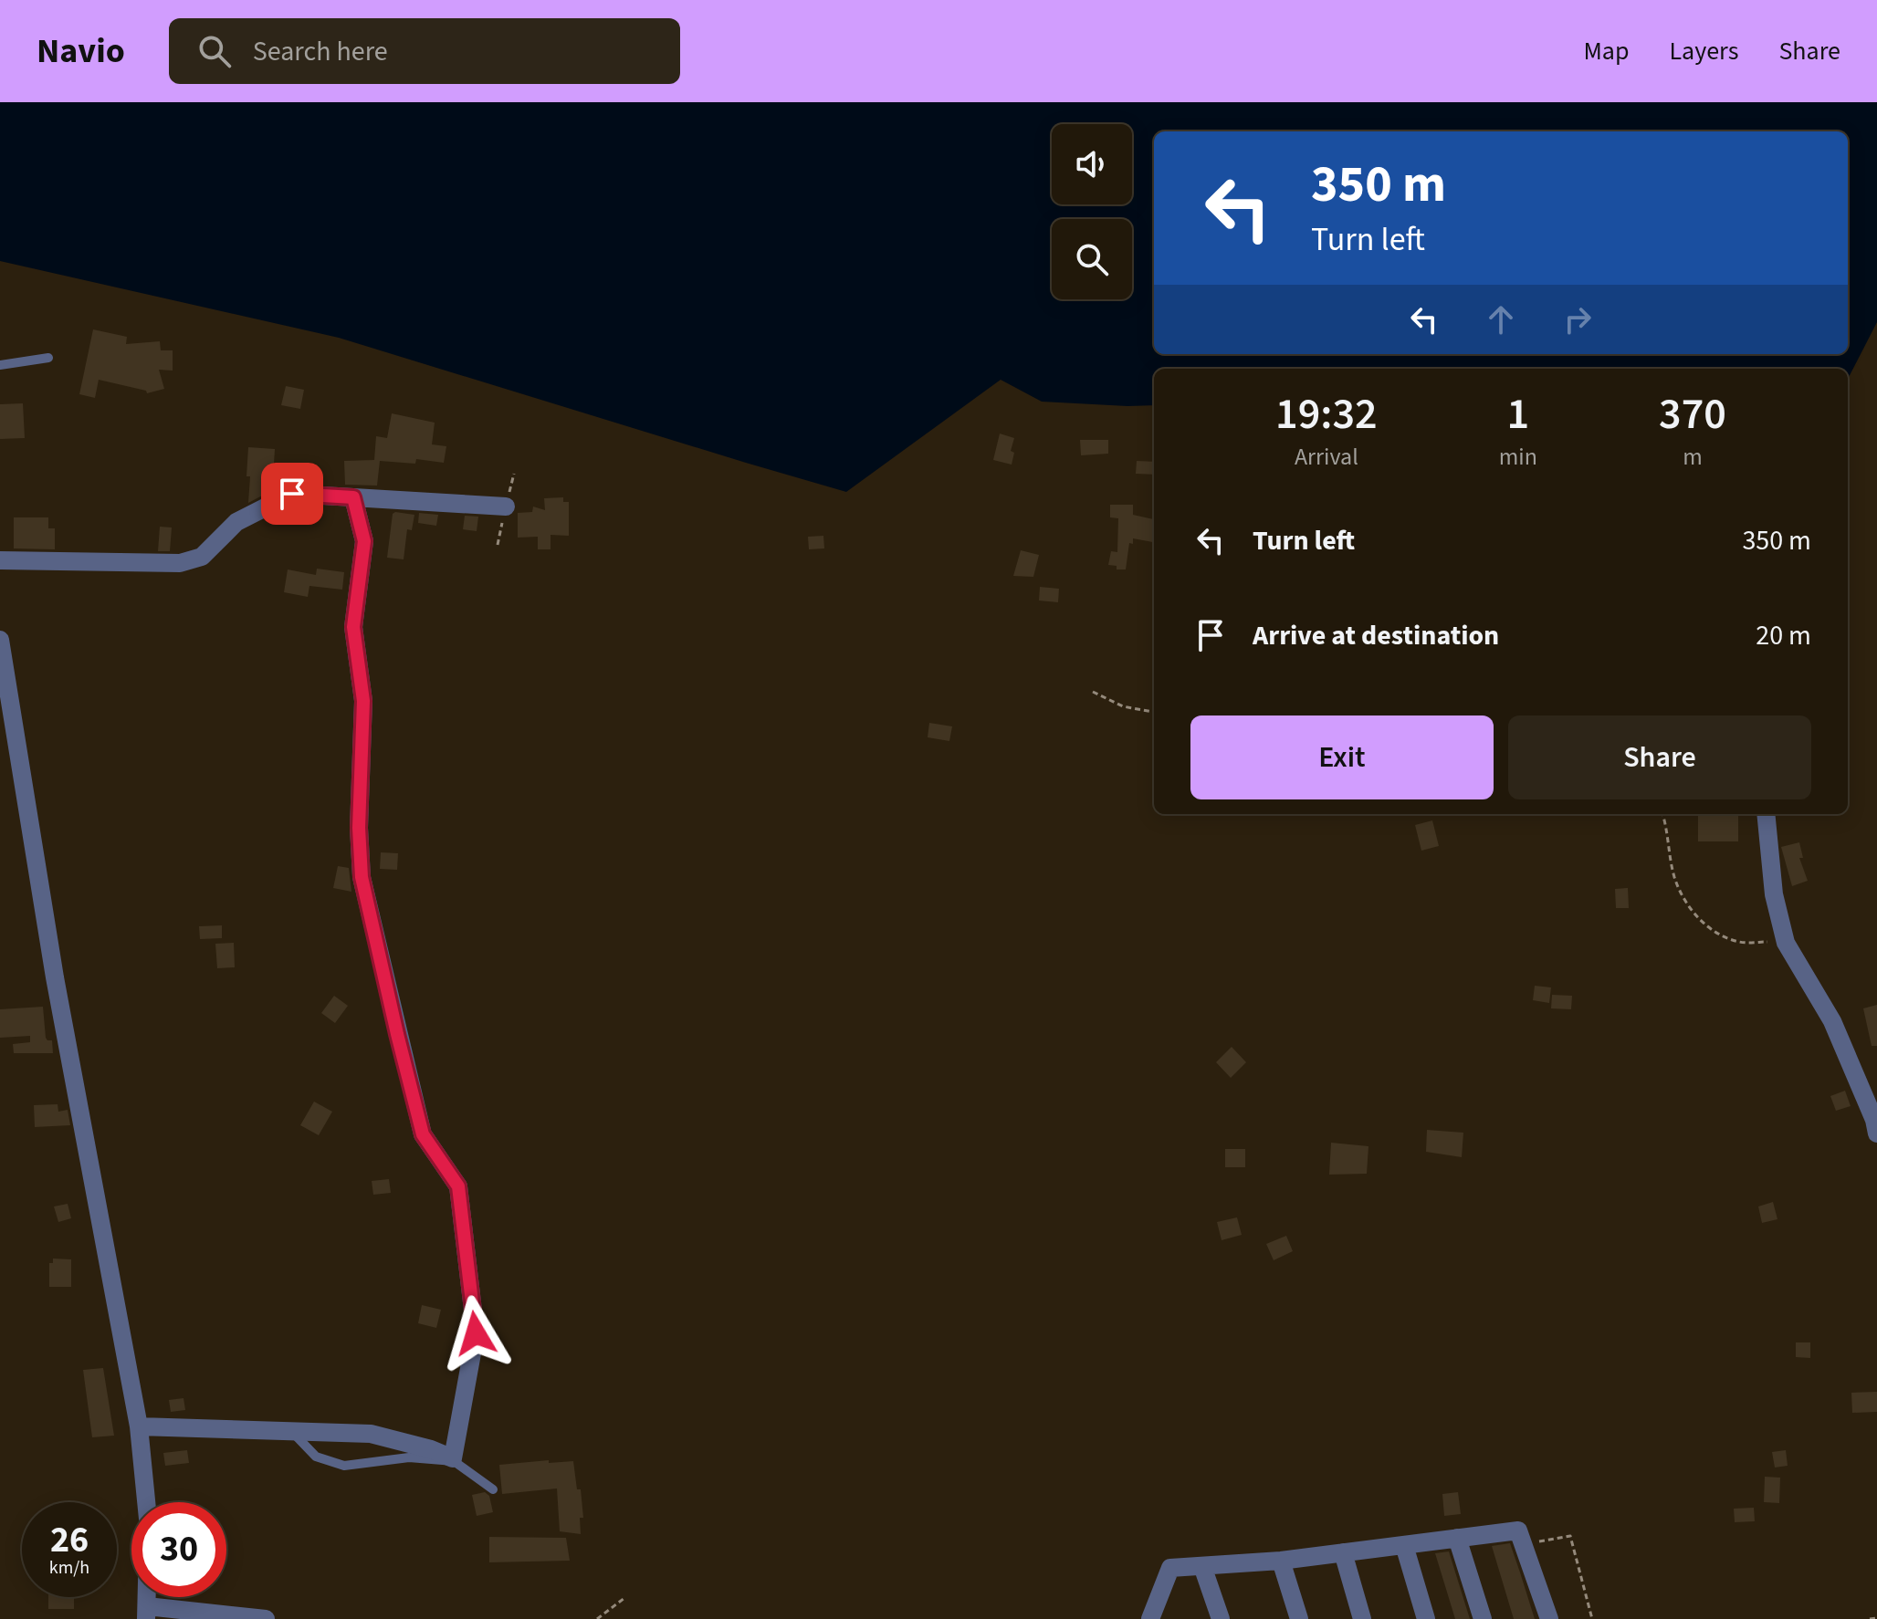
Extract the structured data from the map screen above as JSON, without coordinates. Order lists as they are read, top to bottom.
{
  "page": {
    "header": "Navio",
    "search": "Search here",
    "nav": ["Map", "Layers", "Share"],
    "turn": ["350 m", "Turn left"],
    "eta": [
      "19:32",
      "Arrival",
      "1",
      "min",
      "370",
      "m"
    ],
    "list": [
      {
        "name": "Turn left",
        "value": "350 m"
      },
      {
        "name": "Arrive at destination",
        "value": "20 m"
      }
    ],
    "buttons": ["Exit", "Share"],
    "speed": "26 km/h",
    "limit": "30"
  }
}
